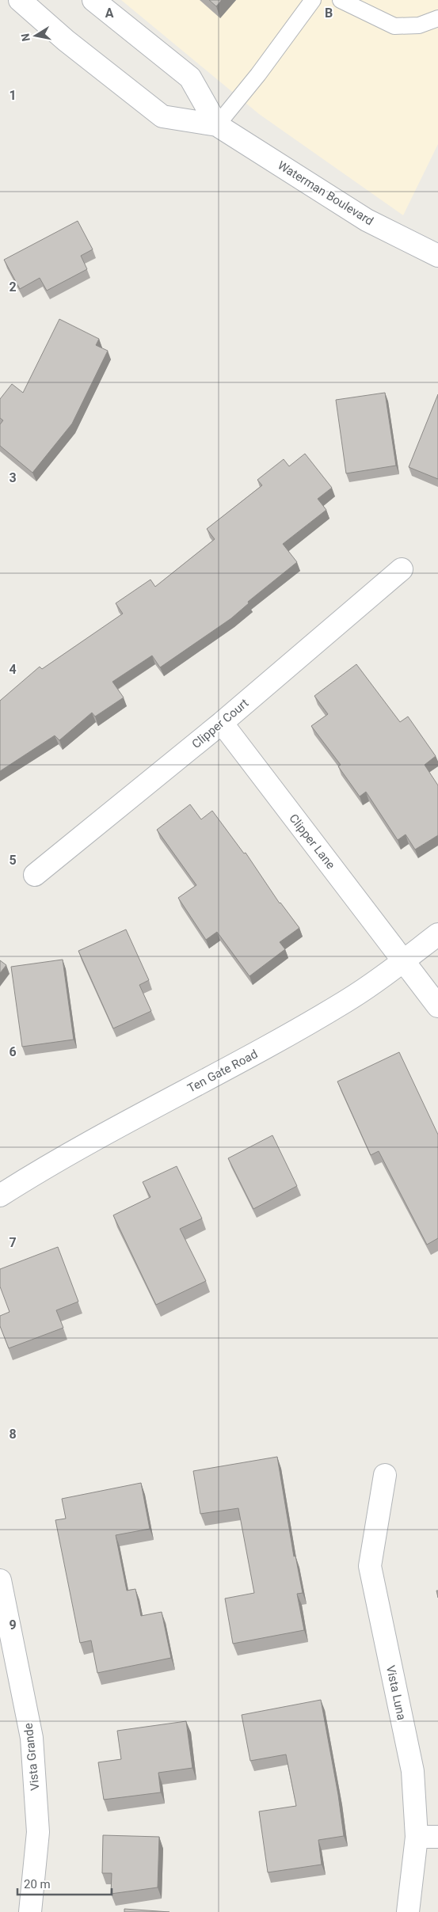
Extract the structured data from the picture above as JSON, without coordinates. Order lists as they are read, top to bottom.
{
  "streets": {
    "street": [
      "Waterman Boulevard",
      "Clipper Court",
      "Clipper Lane",
      "Ten Gate Road",
      "Vista Luna",
      "Vista Grande"
    ]
  },
  "crossings": [
    ["Clipper Court", "Clipper Lane"],
    ["Clipper Lane", "Ten Gate Road"]
  ],
  "scale_bar": "20 m",
  "north": "left",
  "grid": {
    "columns": ["A", "B"],
    "rows": [
      "1",
      "2",
      "3",
      "4",
      "5",
      "6",
      "7",
      "8",
      "9"
    ]
  }
}
